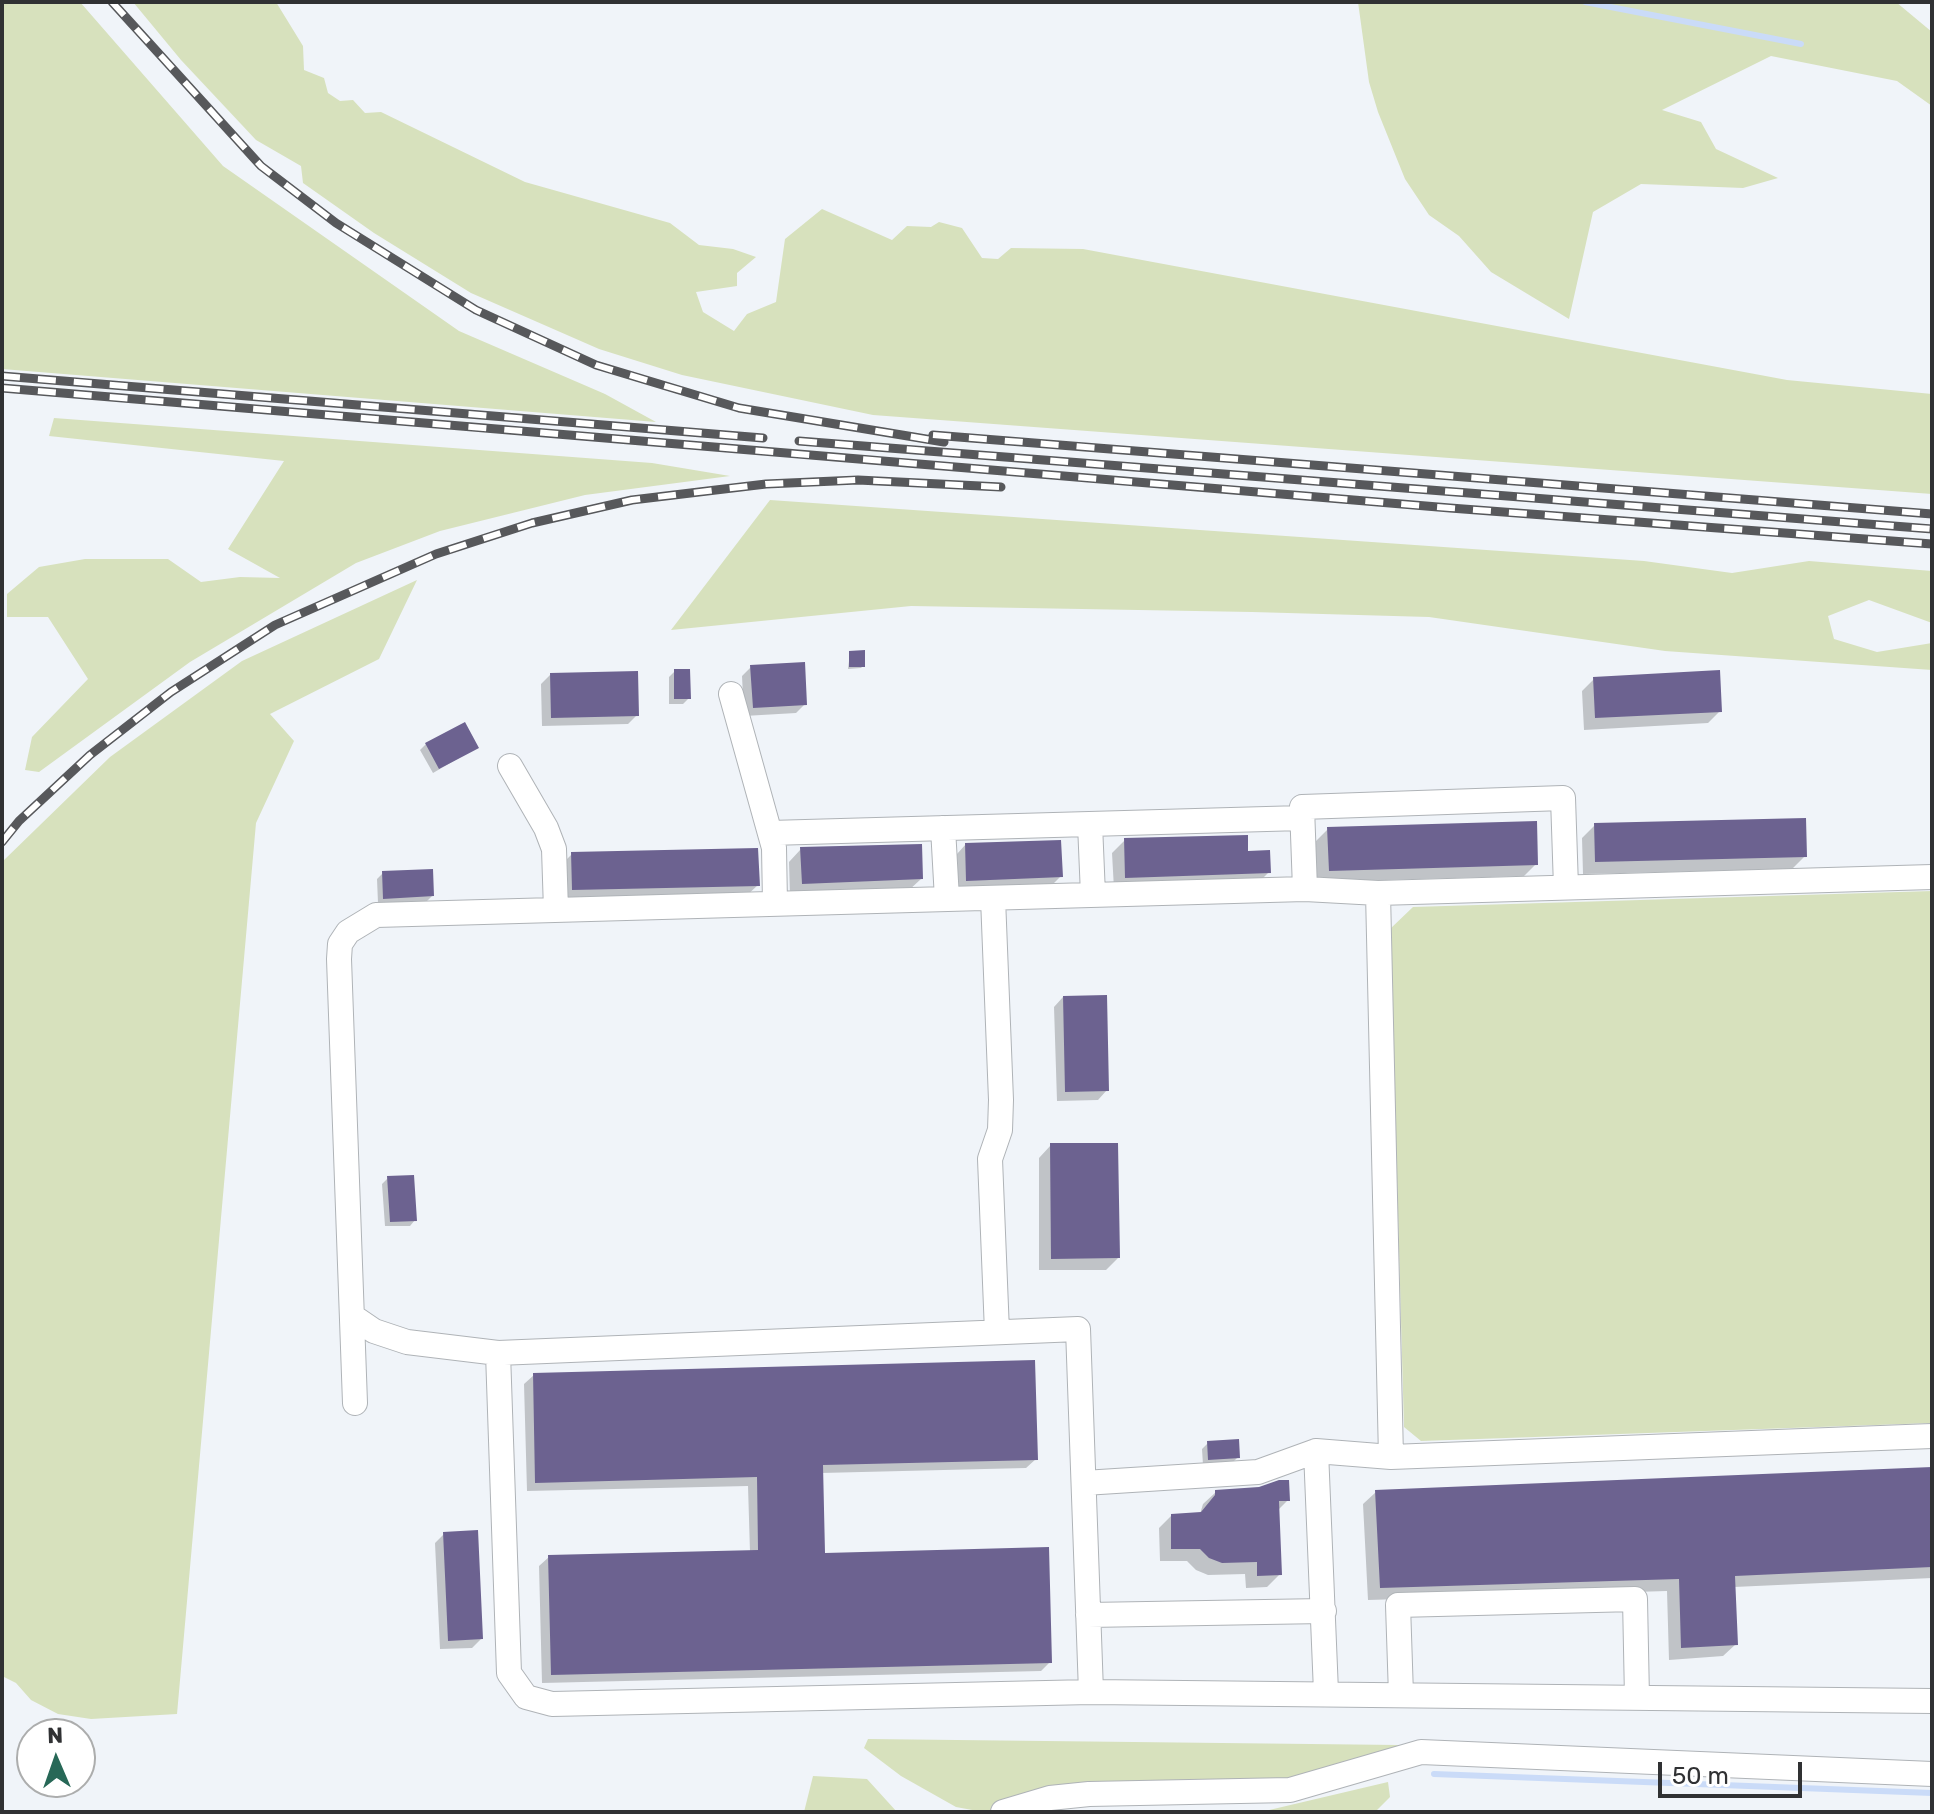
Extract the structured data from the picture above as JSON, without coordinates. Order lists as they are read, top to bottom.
{
  "scale_bar": "50 m",
  "north": "top"
}
